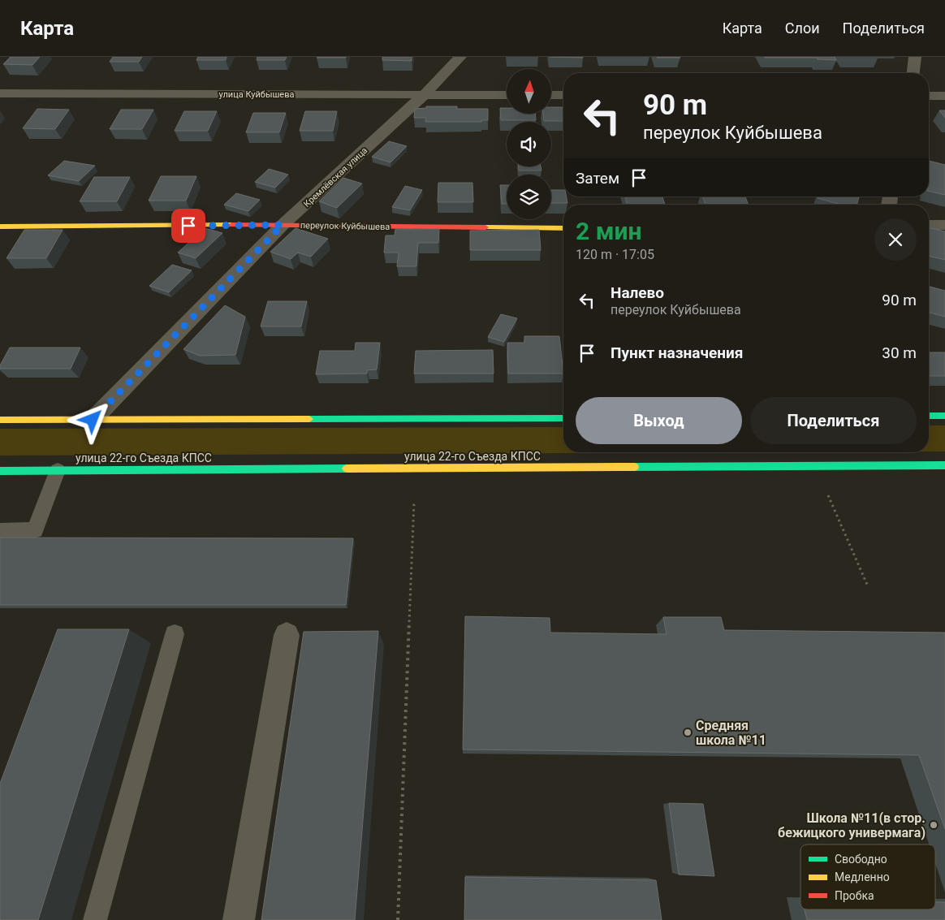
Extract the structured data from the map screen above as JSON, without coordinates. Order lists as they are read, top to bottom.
{
  "streets": {
    "main road": ["переулок Куйбышева", "улица 22-го Съезда КПСС"],
    "street": ["улица Куйбышева", "Кремлёвская улица"]
  },
  "crossings": [
    ["улица Куйбышева", "Кремлёвская улица"],
    ["Кремлёвская улица", "переулок Куйбышева"]
  ],
  "places": ["Средняя школа №11", "Школа №11(в стор. бежицкого универмага)"],
  "legend": ["Свободно", "Медленно", "Пробка"],
  "north": "top",
  "page": {
    "header": "Карта",
    "nav": ["Карта", "Слои", "Поделиться"],
    "turn": ["90 m", "переулок Куйбышева"],
    "then": "Затем",
    "heading": ["2 мин", "120 m · 17:05"],
    "list": [
      {
        "name": "Налево",
        "note": "переулок Куйбышева",
        "value": "90 m"
      },
      {
        "name": "Пункт назначения",
        "value": "30 m"
      }
    ],
    "buttons": ["Выход", "Поделиться"]
  }
}
